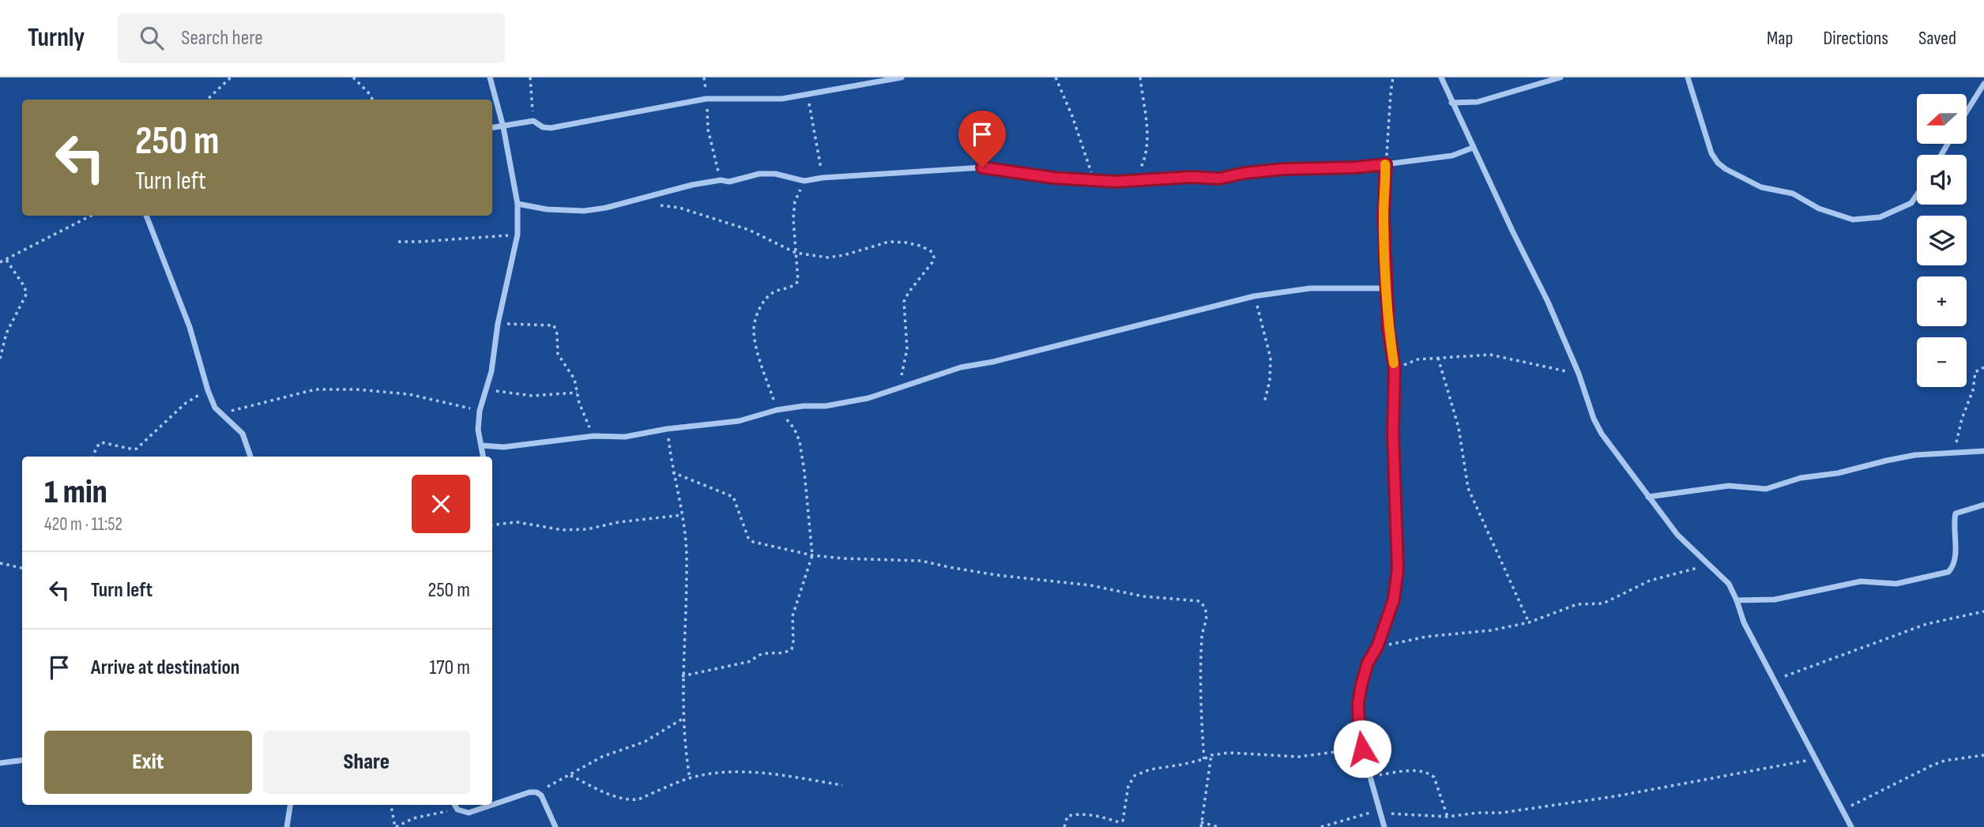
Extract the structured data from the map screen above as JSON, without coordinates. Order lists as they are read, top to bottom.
{
  "north": "left",
  "page": {
    "header": "Turnly",
    "search": "Search here",
    "nav": ["Map", "Directions", "Saved"],
    "map_buttons": ["+", "−"],
    "turn": ["250 m", "Turn left"],
    "heading": ["1 min", "420 m · 11:52"],
    "list": [
      {
        "name": "Turn left",
        "value": "250 m"
      },
      {
        "name": "Arrive at destination",
        "value": "170 m"
      }
    ],
    "buttons": ["Exit", "Share"]
  }
}
